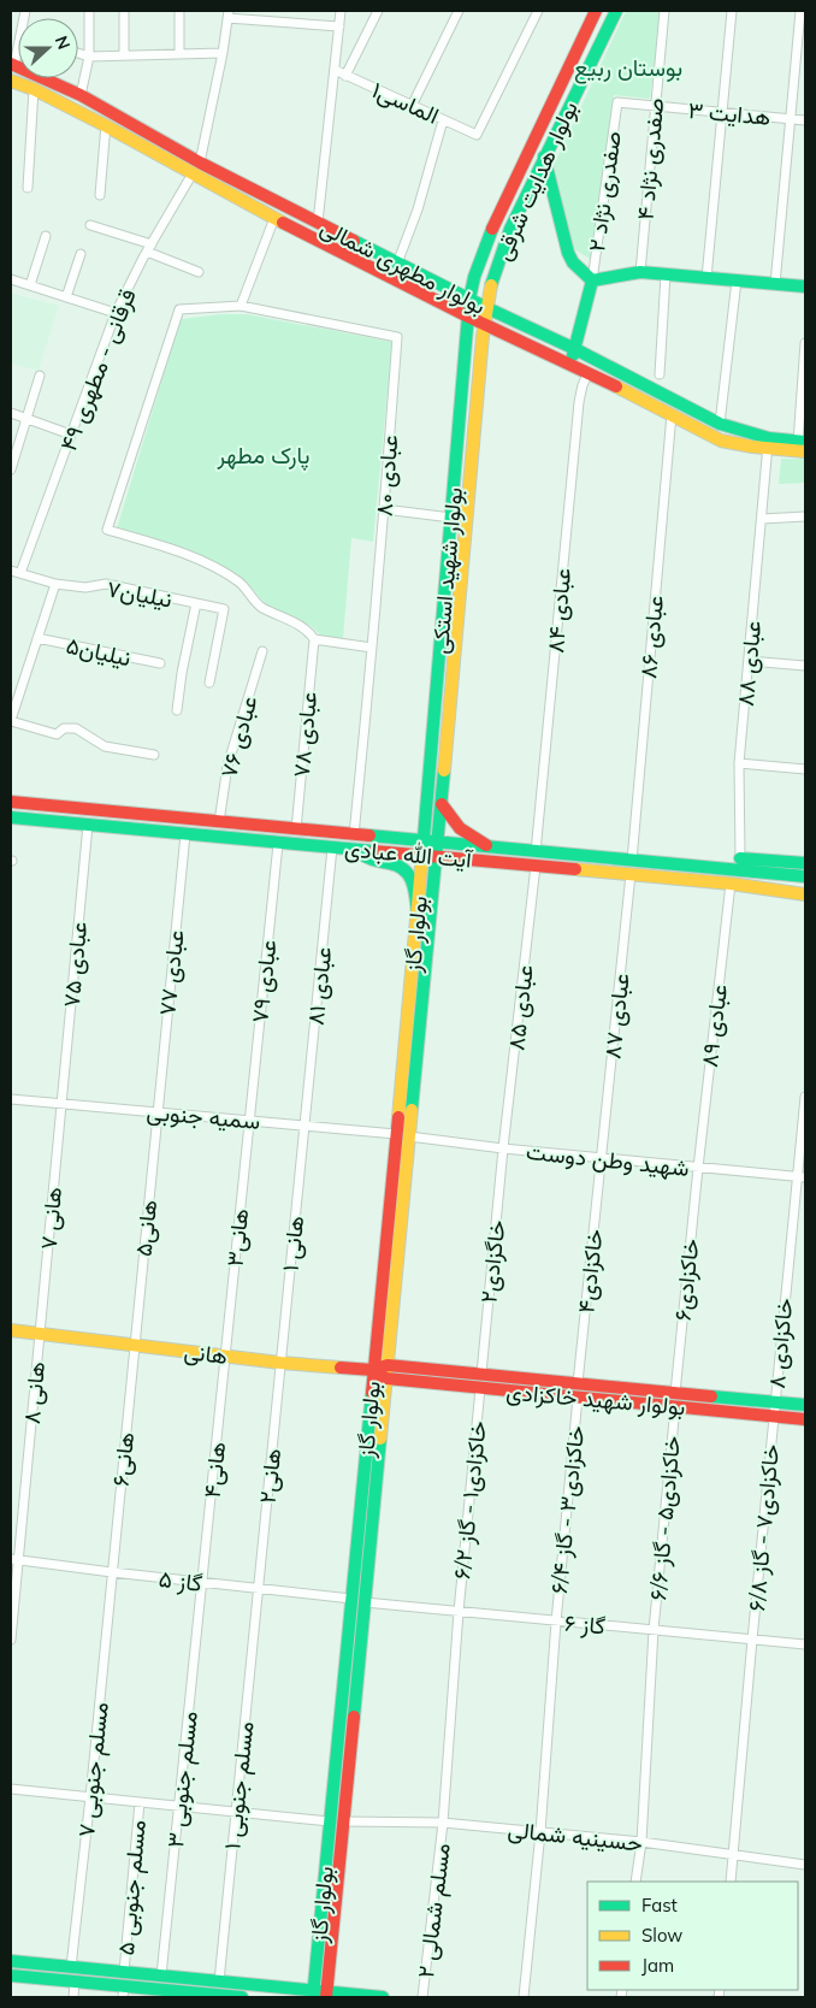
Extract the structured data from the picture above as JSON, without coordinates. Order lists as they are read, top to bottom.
{
  "streets": {
    "main road": [
      "بولوار هدایت شرقی",
      "بولوار مطهری شمالی",
      "بولوار شهید استکی",
      "آیت الله عبادی",
      "بولوار گاز",
      "هانی",
      "بولوار شهید خاکزادی"
    ],
    "street": [
      "الماسی۱",
      "هدایت ۳",
      "صفدری نژاد ۴",
      "صفدری نژاد ۲",
      "قرقانی - مطهری ۴۹",
      "عبادی ۸۰",
      "نیلیان۷",
      "عبادی ۸۴",
      "عبادی ۸۶",
      "نیلیان۵",
      "عبادی ۸۸",
      "عبادی ۷۸",
      "عبادی ۷۶",
      "عبادی ۷۵",
      "عبادی ۷۷",
      "عبادی ۷۹",
      "عبادی ۸۱",
      "عبادی ۸۵",
      "عبادی ۸۷",
      "عبادی ۸۹",
      "سمیه جنوبی",
      "شهید وطن دوست",
      "هانی ۷",
      "هانی۵",
      "هانی۳",
      "هانی ۱",
      "خاگزادی۲",
      "خاکزادی۴",
      "خاکزادی۶",
      "خاکزادی ۸",
      "هانی ۸",
      "هانی۶",
      "هانی۴",
      "هانی۲",
      "خاکزادی۱ - گاز ۶/۲",
      "خاکزادی۳ - گاز ۶/۴",
      "خاکزادی۵ - گاز ۶/۶",
      "خاکزادی۷ - گاز ۶/۸",
      "گاز ۵",
      "گاز ۶",
      "مسلم جنوبی ۷",
      "مسلم جنوبی ۳",
      "۱ مسلم جنوبی",
      "حسینیه شمالی",
      "مسلم جنوبی ۵",
      "مسلم شمالی ۲"
    ]
  },
  "crossings": [
    ["هدایت ۳", "صفدری نژاد ۴"],
    ["هدایت ۳", "صفدری نژاد ۲"],
    ["بولوار هدایت شرقی", "بولوار مطهری شمالی"],
    ["بولوار هدایت شرقی", "بولوار شهید استکی"],
    ["بولوار مطهری شمالی", "قرقانی - مطهری ۴۹"],
    ["بولوار مطهری شمالی", "بولوار شهید استکی"],
    ["بولوار مطهری شمالی", "عبادی ۸۴"],
    ["بولوار مطهری شمالی", "عبادی ۸۶"],
    ["بولوار مطهری شمالی", "عبادی ۸۸"],
    ["قرقانی - مطهری ۴۹", "نیلیان۷"],
    ["عبادی ۸۰", "عبادی ۷۸"],
    ["عبادی ۸۰", "آیت الله عبادی"],
    ["بولوار شهید استکی", "آیت الله عبادی"],
    ["بولوار شهید استکی", "بولوار گاز"],
    ["عبادی ۸۴", "آیت الله عبادی"],
    ["عبادی ۸۶", "آیت الله عبادی"],
    ["عبادی ۷۸", "آیت الله عبادی"],
    ["عبادی ۷۶", "آیت الله عبادی"],
    ["آیت الله عبادی", "بولوار گاز"],
    ["آیت الله عبادی", "عبادی ۷۵"],
    ["آیت الله عبادی", "عبادی ۷۷"],
    ["آیت الله عبادی", "عبادی ۷۹"],
    ["آیت الله عبادی", "عبادی ۸۱"],
    ["آیت الله عبادی", "عبادی ۸۵"],
    ["آیت الله عبادی", "عبادی ۸۷"],
    ["آیت الله عبادی", "عبادی ۸۹"],
    ["بولوار گاز", "سمیه جنوبی"],
    ["بولوار گاز", "شهید وطن دوست"],
    ["بولوار گاز", "هانی"],
    ["بولوار گاز", "بولوار شهید خاکزادی"],
    ["بولوار گاز", "گاز ۵"],
    ["بولوار گاز", "گاز ۶"],
    ["بولوار گاز", "حسینیه شمالی"],
    ["عبادی ۷۵", "سمیه جنوبی"],
    ["عبادی ۷۵", "هانی ۷"],
    ["عبادی ۷۷", "سمیه جنوبی"],
    ["عبادی ۷۷", "هانی۵"],
    ["عبادی ۷۹", "سمیه جنوبی"],
    ["عبادی ۷۹", "هانی۳"],
    ["عبادی ۸۱", "سمیه جنوبی"],
    ["عبادی ۸۱", "هانی ۱"],
    ["عبادی ۸۵", "شهید وطن دوست"],
    ["عبادی ۸۵", "خاگزادی۲"],
    ["عبادی ۸۷", "شهید وطن دوست"],
    ["عبادی ۸۷", "خاکزادی۴"],
    ["عبادی ۸۹", "شهید وطن دوست"],
    ["عبادی ۸۹", "خاکزادی۶"],
    ["سمیه جنوبی", "هانی ۷"],
    ["سمیه جنوبی", "هانی۵"],
    ["سمیه جنوبی", "هانی۳"],
    ["سمیه جنوبی", "هانی ۱"],
    ["شهید وطن دوست", "خاگزادی۲"],
    ["شهید وطن دوست", "خاکزادی۴"],
    ["شهید وطن دوست", "خاکزادی۶"],
    ["شهید وطن دوست", "خاکزادی ۸"],
    ["هانی ۷", "هانی"],
    ["هانی ۷", "هانی ۸"],
    ["هانی۵", "هانی"],
    ["هانی۵", "هانی۶"],
    ["هانی۳", "هانی"],
    ["هانی۳", "هانی۴"],
    ["هانی ۱", "هانی"],
    ["هانی ۱", "هانی۲"],
    ["خاکزادی ۸", "بولوار شهید خاکزادی"],
    ["خاکزادی ۸", "خاکزادی۷ - گاز ۶/۸"],
    ["هانی", "هانی ۸"],
    ["هانی", "هانی۶"],
    ["هانی", "هانی۴"],
    ["هانی", "هانی۲"],
    ["هانی ۸", "گاز ۵"],
    ["بولوار شهید خاکزادی", "خاکزادی۱ - گاز ۶/۲"],
    ["بولوار شهید خاکزادی", "خاکزادی۳ - گاز ۶/۴"],
    ["بولوار شهید خاکزادی", "خاکزادی۵ - گاز ۶/۶"],
    ["بولوار شهید خاکزادی", "خاکزادی۷ - گاز ۶/۸"],
    ["هانی۶", "گاز ۵"],
    ["هانی۶", "مسلم جنوبی ۷"],
    ["هانی۴", "گاز ۵"],
    ["هانی۴", "مسلم جنوبی ۳"],
    ["هانی۲", "گاز ۵"],
    ["هانی۲", "۱ مسلم جنوبی"],
    ["خاکزادی۱ - گاز ۶/۲", "گاز ۶"],
    ["خاکزادی۱ - گاز ۶/۲", "حسینیه شمالی"],
    ["خاکزادی۱ - گاز ۶/۲", "مسلم شمالی ۲"],
    ["خاکزادی۳ - گاز ۶/۴", "گاز ۶"],
    ["خاکزادی۳ - گاز ۶/۴", "حسینیه شمالی"],
    ["خاکزادی۵ - گاز ۶/۶", "گاز ۶"],
    ["خاکزادی۵ - گاز ۶/۶", "حسینیه شمالی"],
    ["خاکزادی۷ - گاز ۶/۸", "گاز ۶"],
    ["خاکزادی۷ - گاز ۶/۸", "حسینیه شمالی"],
    ["گاز ۵", "مسلم جنوبی ۷"],
    ["گاز ۵", "مسلم جنوبی ۳"],
    ["گاز ۵", "۱ مسلم جنوبی"],
    ["حسینیه شمالی", "مسلم شمالی ۲"]
  ],
  "parks": ["بوستان ربیع", "پارک مطهر"],
  "legend": ["Fast", "Slow", "Jam"],
  "north": "right"
}
